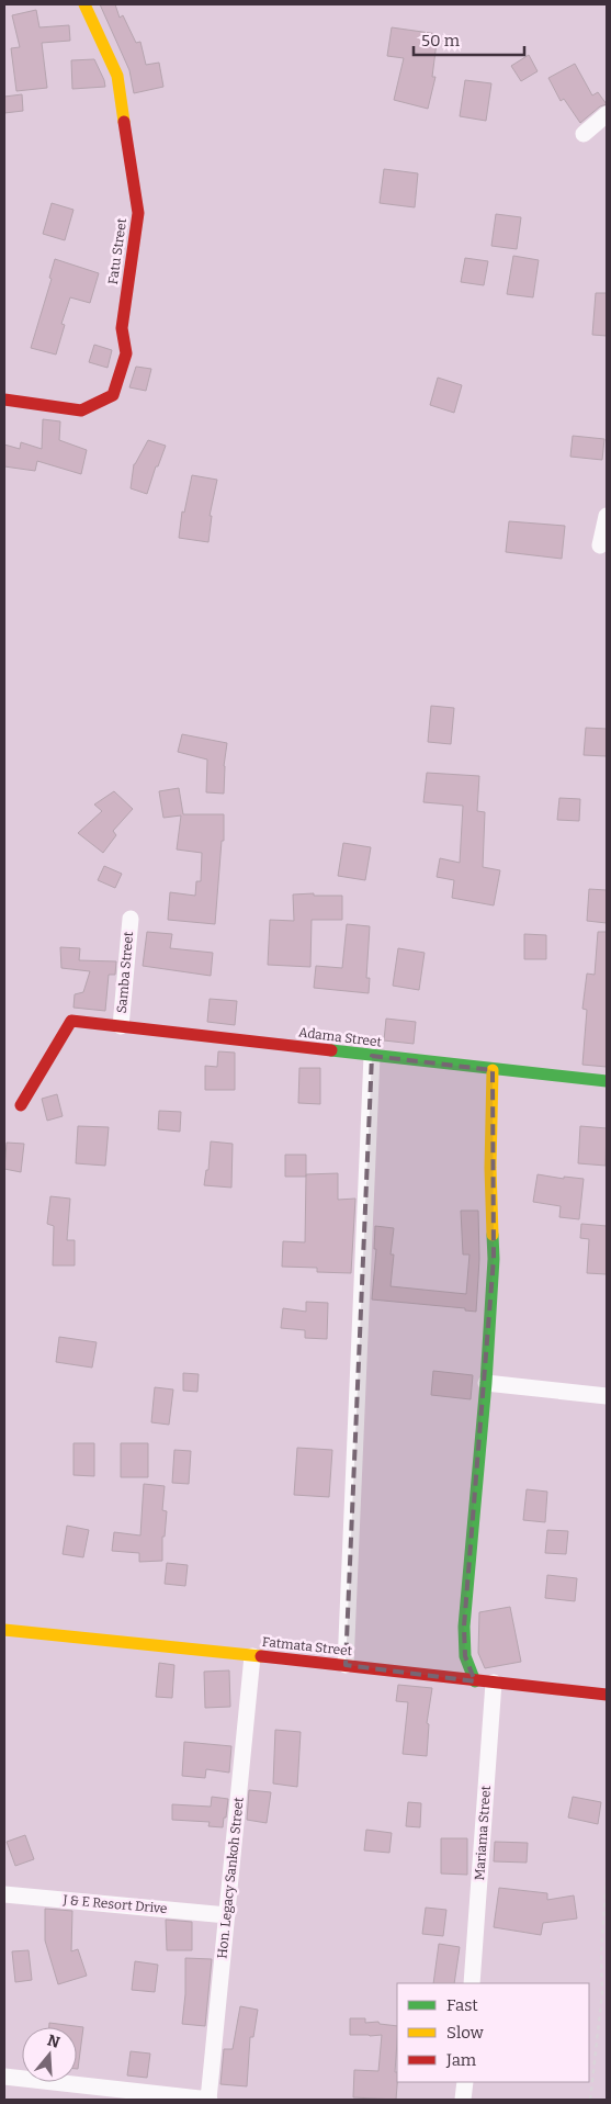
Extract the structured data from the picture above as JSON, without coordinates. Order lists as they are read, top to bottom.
{
  "streets": {
    "street": [
      "Fatu Street",
      "Samba Street",
      "Adama Street",
      "Fatmata Street",
      "Mariama Street",
      "Hon. Legacy Sankoh Street",
      "J & E Resort Drive"
    ]
  },
  "crossings": [
    ["Samba Street", "Adama Street"],
    ["Fatmata Street", "Mariama Street"],
    ["Fatmata Street", "Hon. Legacy Sankoh Street"],
    ["Hon. Legacy Sankoh Street", "J & E Resort Drive"]
  ],
  "legend": ["Fast", "Slow", "Jam"],
  "scale_bar": "50 m",
  "north": "top"
}
